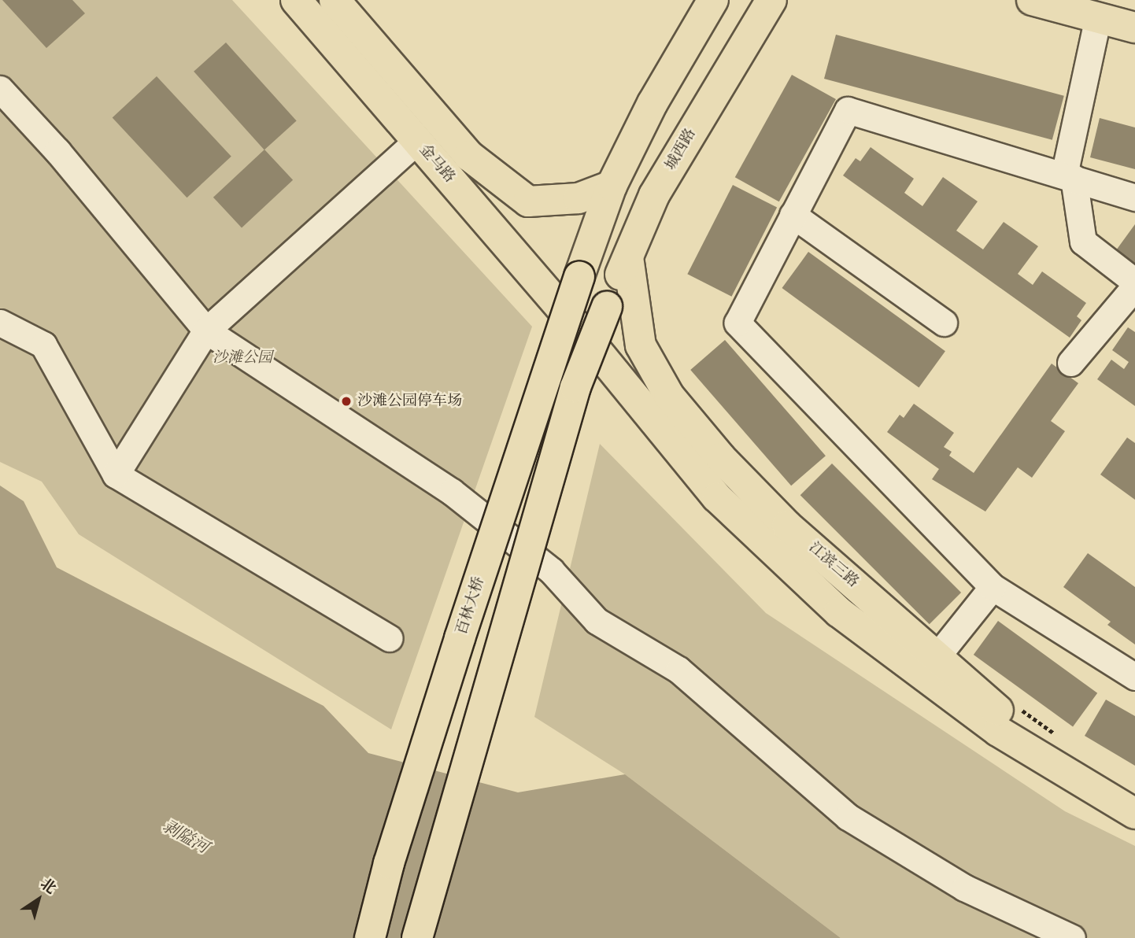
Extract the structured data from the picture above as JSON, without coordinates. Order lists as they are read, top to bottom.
{
  "streets": {
    "main road": [
      "城西路",
      "金马路",
      "江滨三路",
      "百林大桥"
    ]
  },
  "crossings": [
    ["城西路", "江滨三路"],
    ["金马路", "江滨三路"]
  ],
  "water": ["剥隘河"],
  "parks": ["沙滩公园"],
  "places": ["沙滩公园停车场"],
  "north": "top right"
}
